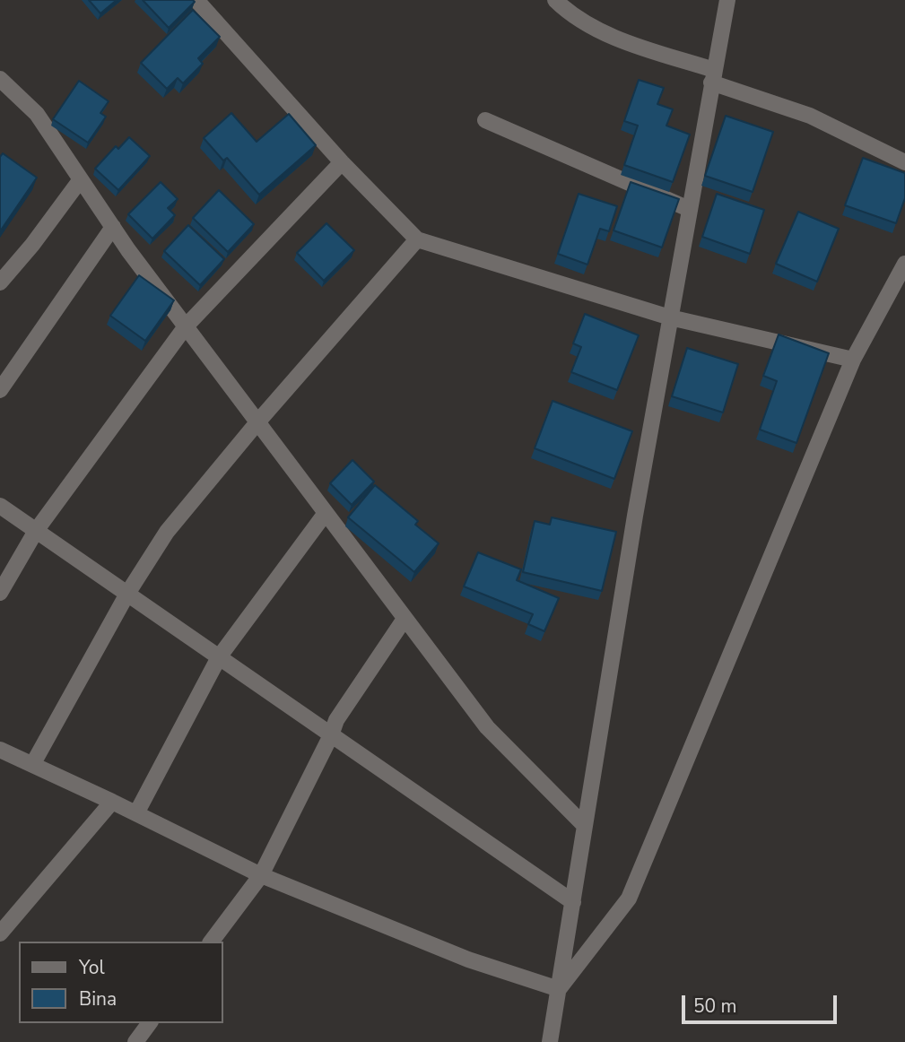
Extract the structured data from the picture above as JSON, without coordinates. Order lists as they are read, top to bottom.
{
  "legend": ["Yol", "Bina"],
  "scale_bar": "50 m"
}
